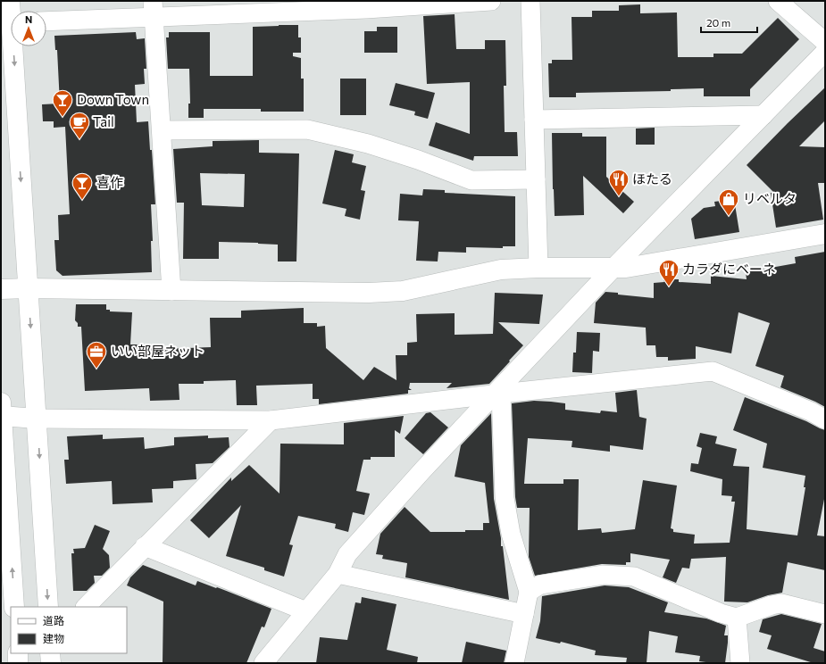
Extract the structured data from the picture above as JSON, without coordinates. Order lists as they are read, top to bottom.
{
  "places": {
    "bar": ["Down Town", "喜作"],
    "cafe": ["Tail"],
    "restaurant": ["ほたる", "カラダにベーネ"],
    "shop": ["リベルタ"],
    "office": ["いい部屋ネット"]
  },
  "legend": ["道路", "建物"],
  "scale_bar": "20 m",
  "north": "top"
}
